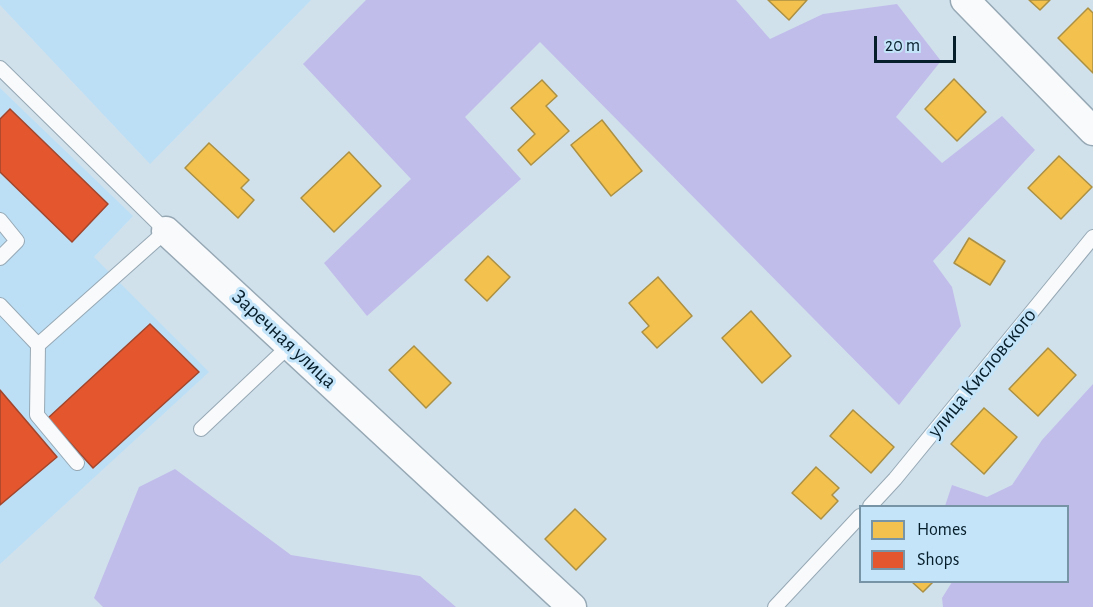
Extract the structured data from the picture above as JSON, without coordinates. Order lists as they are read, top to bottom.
{
  "streets": {
    "street": ["Заречная улица"],
    "lane": ["улица Кисловского"]
  },
  "legend": ["Homes", "Shops"],
  "scale_bar": "20 m"
}
